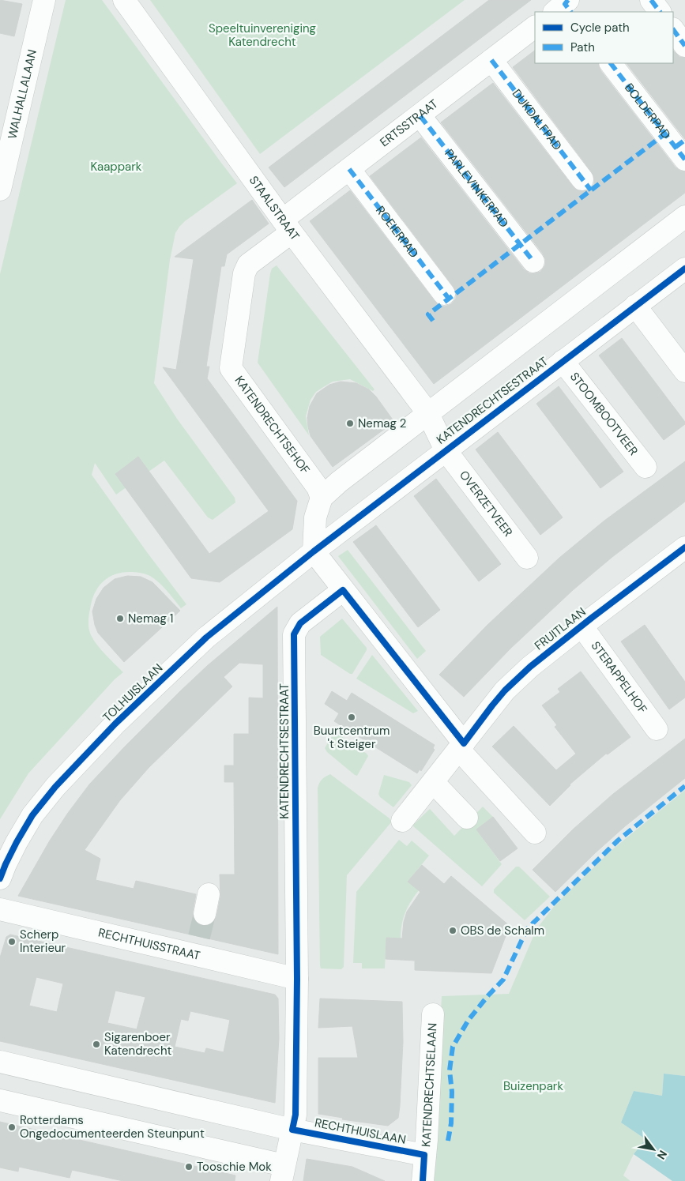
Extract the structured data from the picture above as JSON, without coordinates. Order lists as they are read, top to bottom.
{
  "streets": {
    "street": [
      "WALHALLALAAN",
      "BOLDERPAD",
      "DUKDALFPAD",
      "ERTSSTRAAT",
      "PARLEVINKERPAD",
      "STAALSTRAAT",
      "ROEIERPAD",
      "KATENDRECHTSESTRAAT",
      "STOOMBOOTVEER",
      "KATENDRECHTSEHOF",
      "OVERZETVEER",
      "FRUITLAAN",
      "STERAPPELHOF",
      "TOLHUISLAAN",
      "RECHTHUISSTRAAT",
      "KATENDRECHTSELAAN",
      "RECHTHUISLAAN"
    ]
  },
  "crossings": [
    ["DUKDALFPAD", "ERTSSTRAAT"],
    ["ERTSSTRAAT", "PARLEVINKERPAD"],
    ["ERTSSTRAAT", "STAALSTRAAT"],
    ["ERTSSTRAAT", "ROEIERPAD"],
    ["ERTSSTRAAT", "KATENDRECHTSEHOF"],
    ["STAALSTRAAT", "KATENDRECHTSESTRAAT"],
    ["STAALSTRAAT", "KATENDRECHTSEHOF"],
    ["KATENDRECHTSESTRAAT", "STOOMBOOTVEER"],
    ["KATENDRECHTSESTRAAT", "OVERZETVEER"],
    ["KATENDRECHTSESTRAAT", "TOLHUISLAAN"],
    ["KATENDRECHTSESTRAAT", "RECHTHUISSTRAAT"],
    ["KATENDRECHTSESTRAAT", "RECHTHUISLAAN"],
    ["FRUITLAAN", "STERAPPELHOF"],
    ["KATENDRECHTSELAAN", "RECHTHUISLAAN"]
  ],
  "parks": ["Speeltuinvereniging Katendrecht", "Kaappark", "Buizenpark"],
  "places": [
    "Nemag 2",
    "Nemag 1",
    "Buurtcentrum 't Steiger",
    "OBS de Schalm",
    "Scherp Interieur",
    "Sigarenboer Katendrecht",
    "Rotterdams Ongedocumenteerden Steunpunt",
    "Tooschie Mok"
  ],
  "legend": ["Cycle path", "Path"],
  "north": "bottom right"
}
